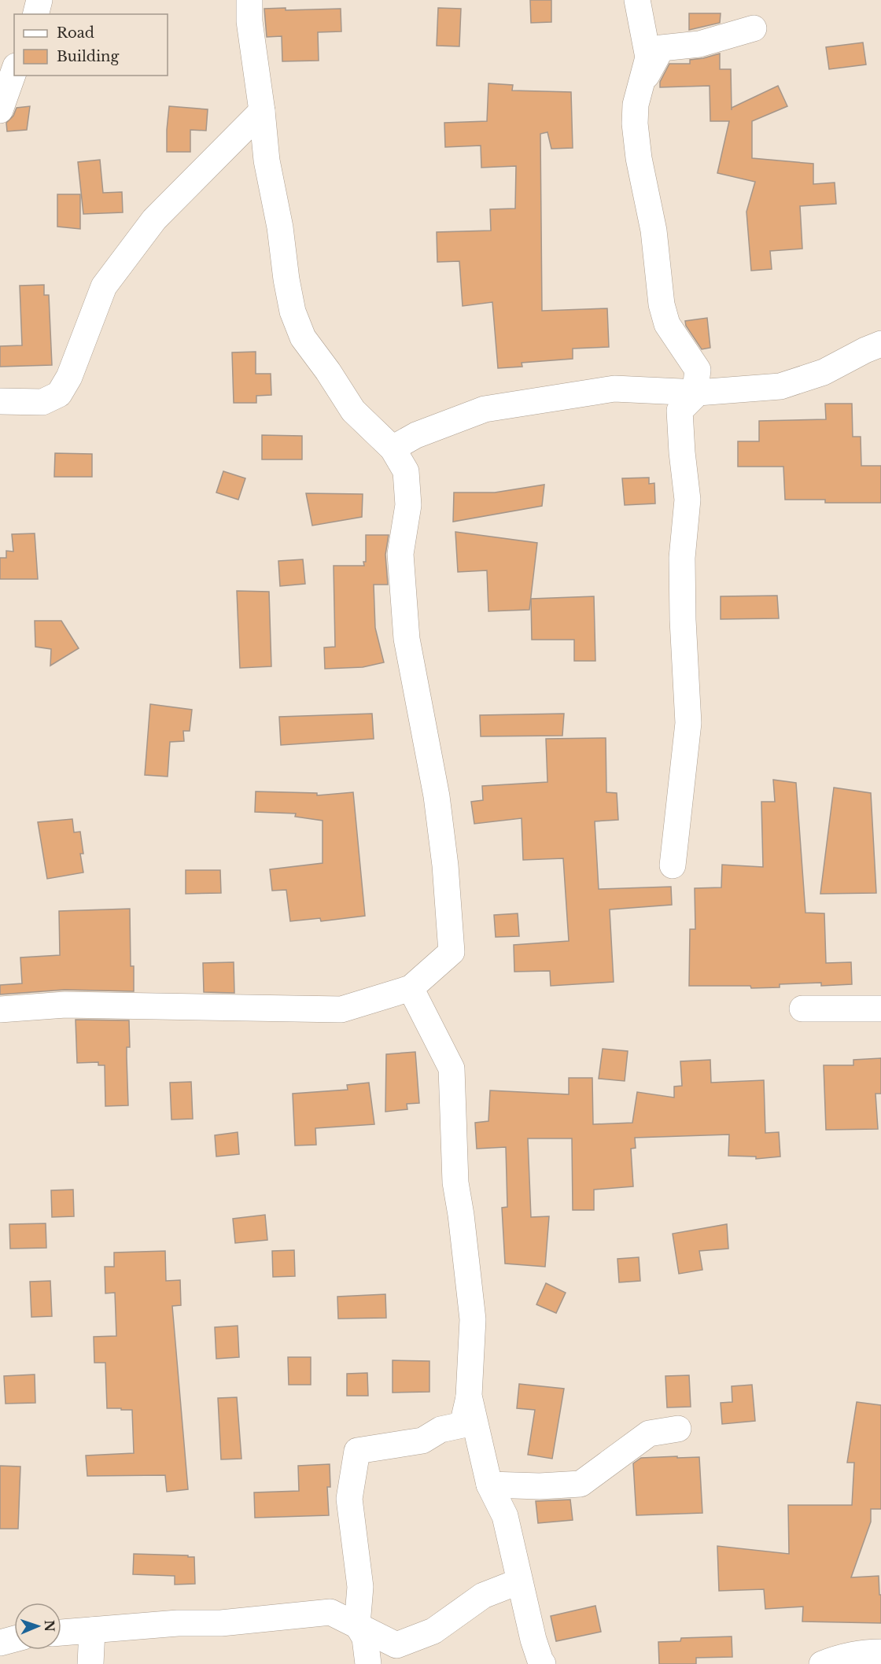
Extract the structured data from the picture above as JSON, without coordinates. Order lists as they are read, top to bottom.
{
  "legend": ["Road", "Building"],
  "north": "right"
}
